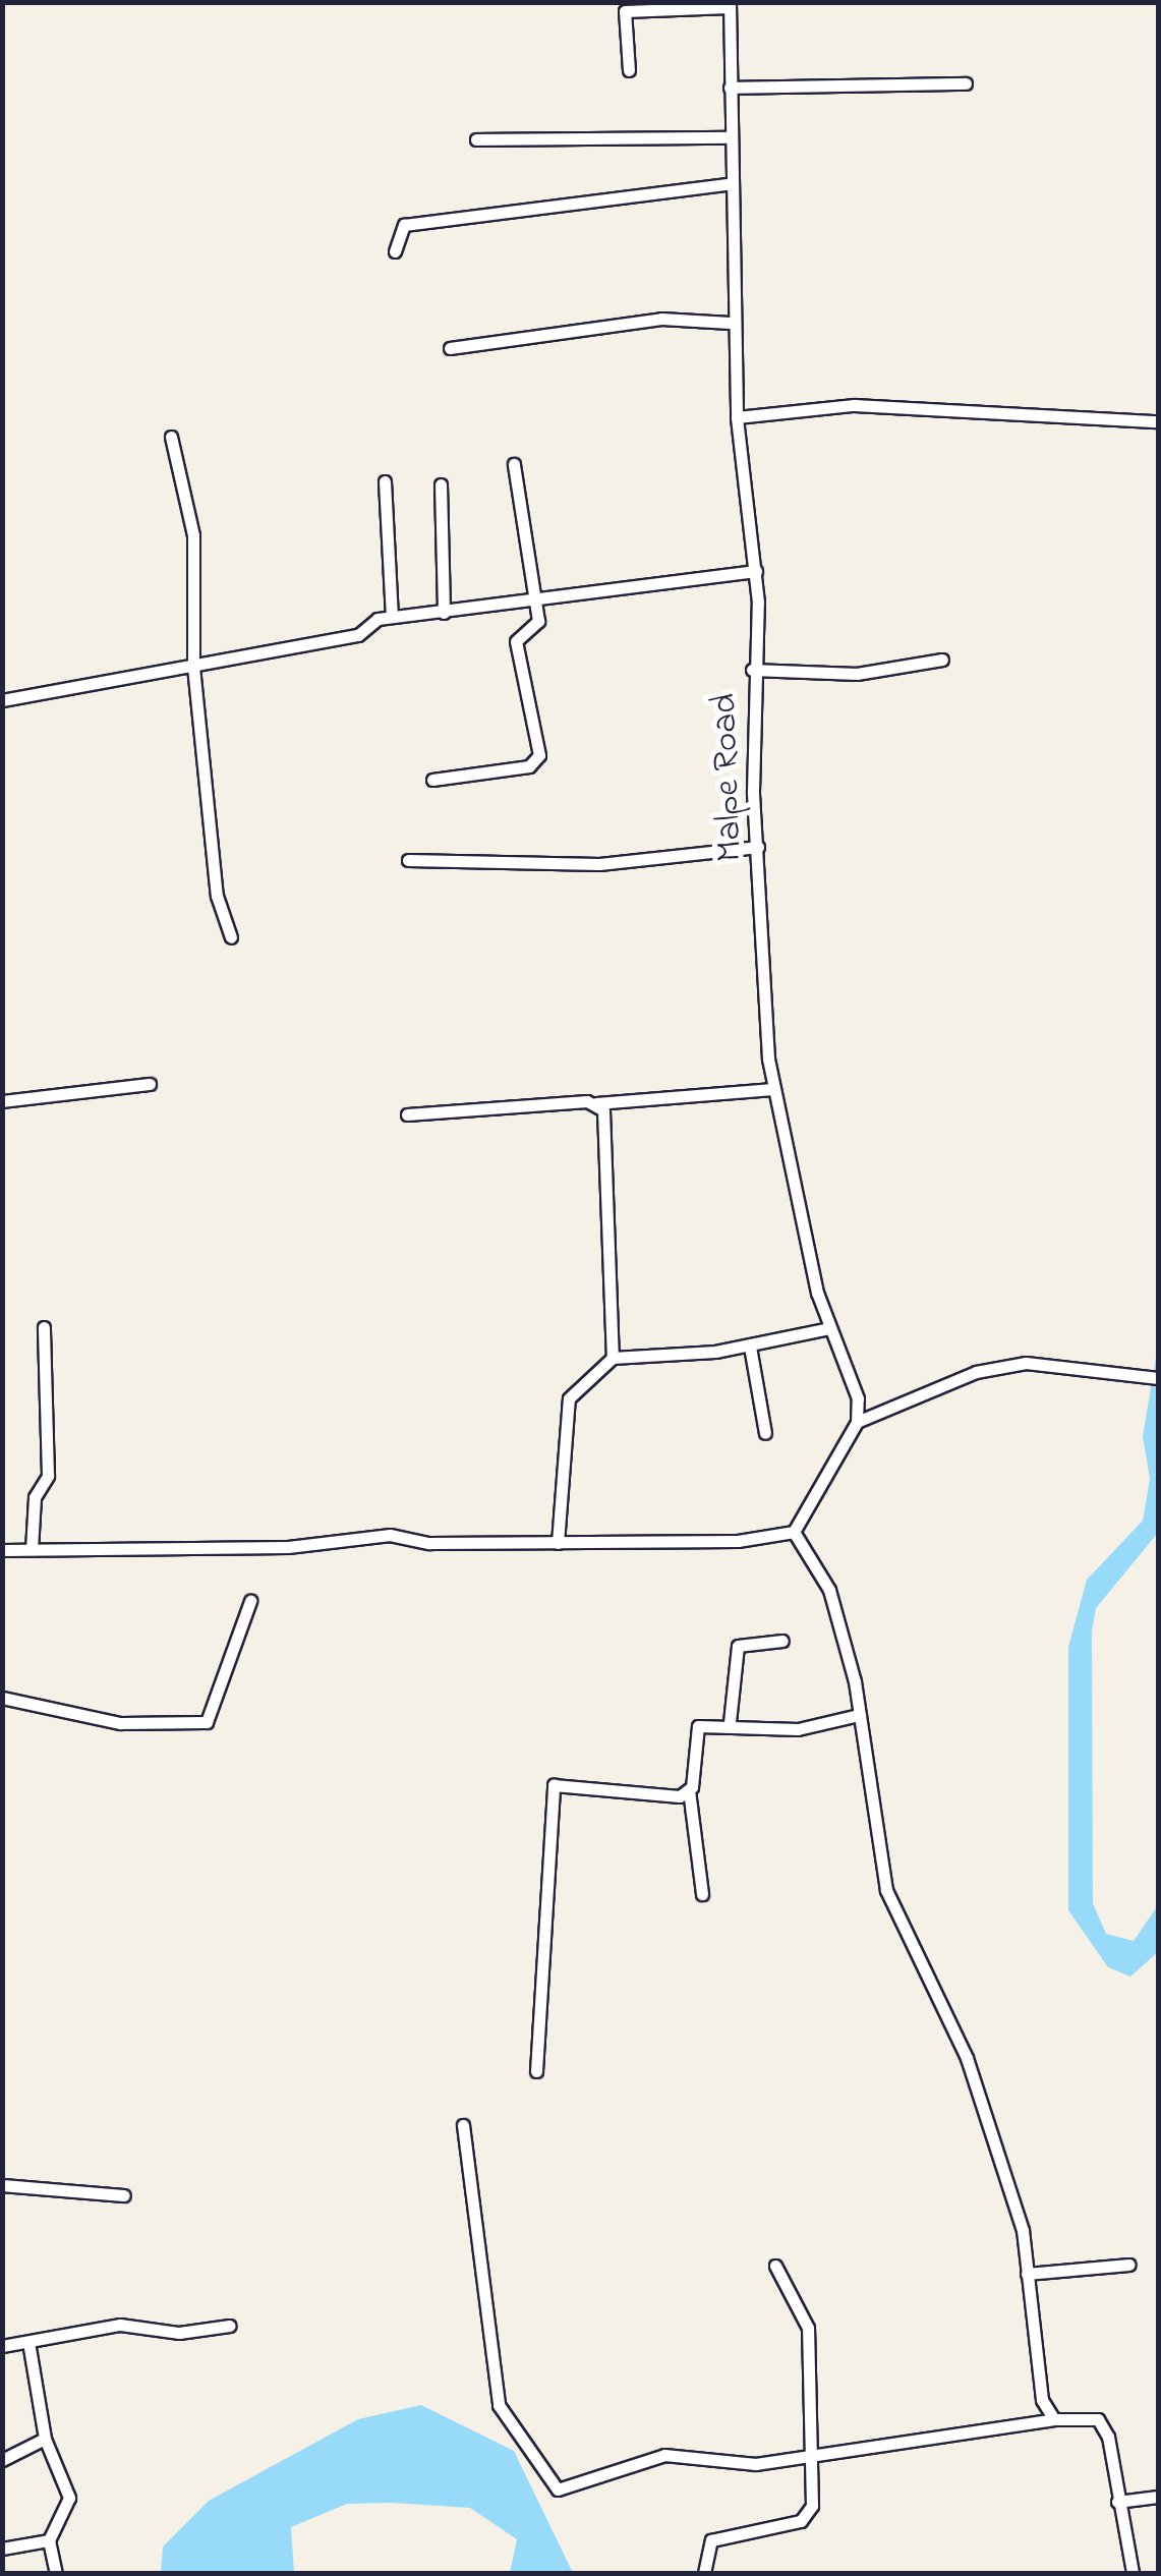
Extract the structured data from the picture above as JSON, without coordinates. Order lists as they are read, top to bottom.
{
  "streets": {
    "street": ["Malpe Road"]
  }
}
